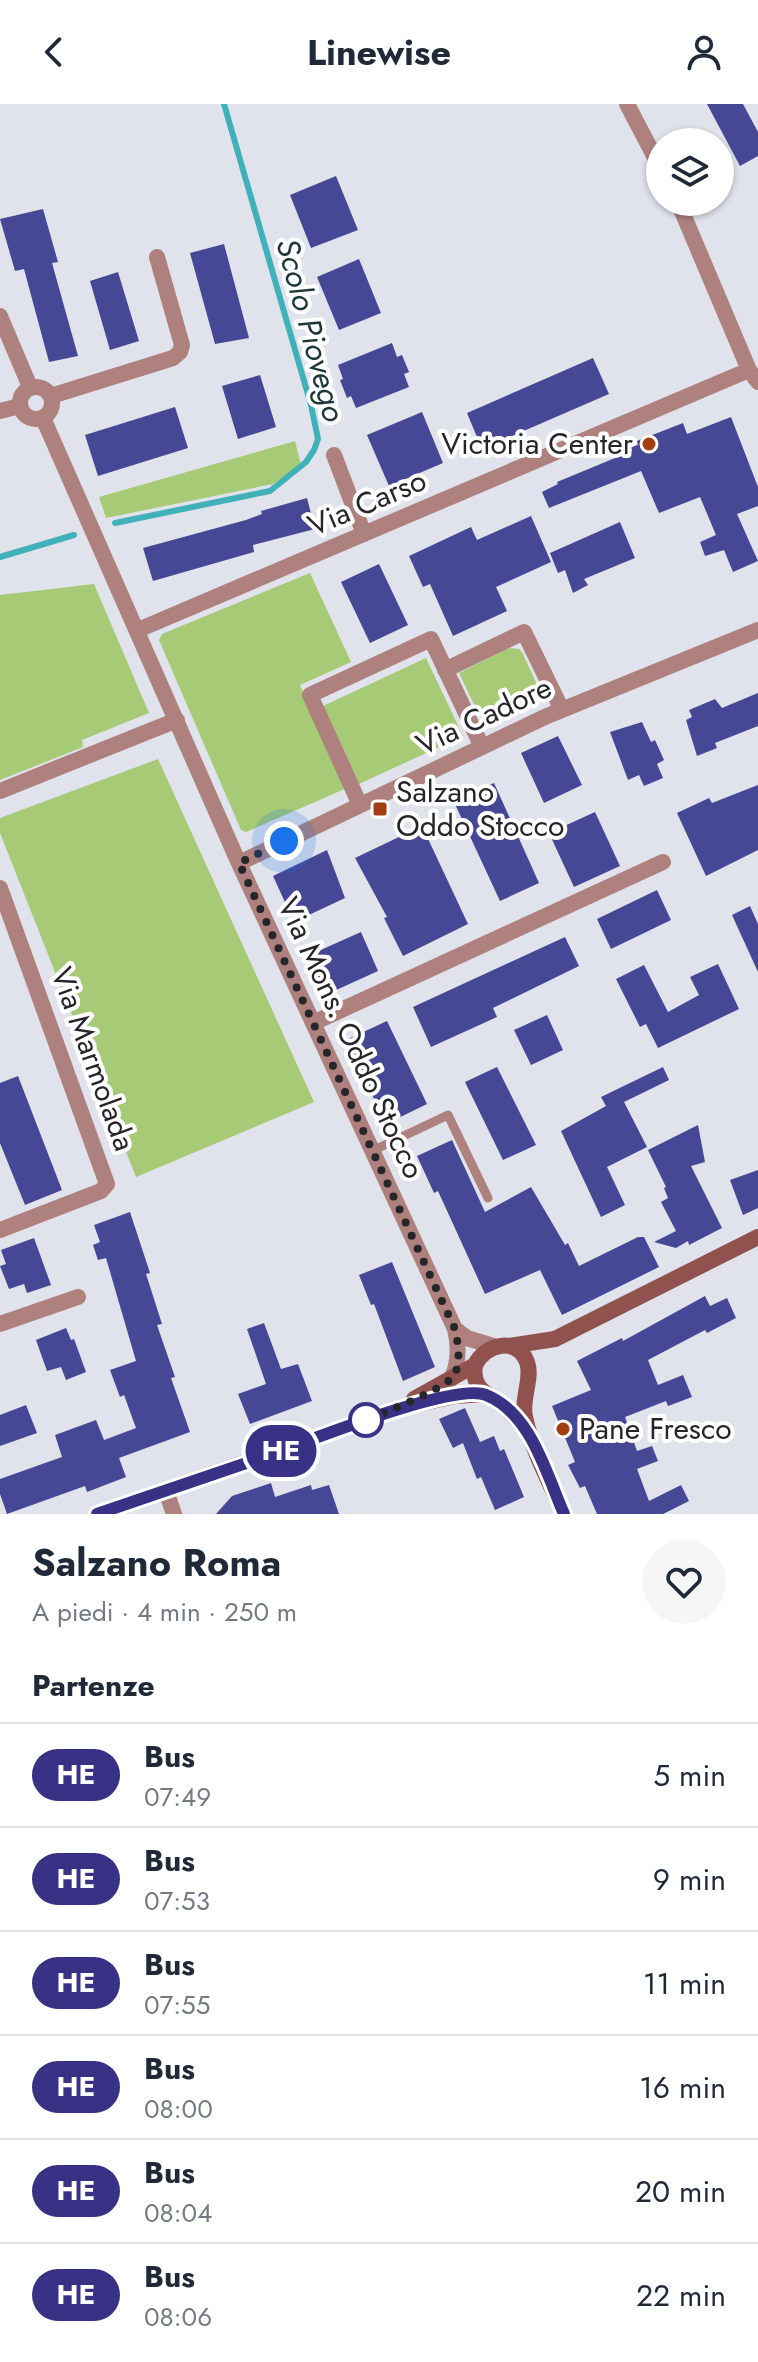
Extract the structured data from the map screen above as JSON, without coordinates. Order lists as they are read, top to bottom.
{
  "streets": {
    "street": [
      "Via Carso",
      "Via Cadore",
      "Via Mons. Oddo Stocco",
      "Via Marmolada"
    ]
  },
  "crossings": [
    ["Via Carso", "Via Mons. Oddo Stocco"],
    ["Via Cadore", "Via Mons. Oddo Stocco"]
  ],
  "water": ["Scolo Piovego"],
  "places": {
    "other": ["Victoria Center", "Pane Fresco"],
    "transit": ["Salzano Oddo Stocco"]
  },
  "lines": ["bus line HE"],
  "page": {
    "header": "Linewise",
    "on_map": "HE",
    "heading": [
      ["Salzano Roma", "A piedi · 4 min · 250 m"],
      "Partenze"
    ],
    "list": [
      {
        "mark": "HE",
        "name": "Bus",
        "note": "07:49",
        "value": "5 min"
      },
      {
        "mark": "HE",
        "name": "Bus",
        "note": "07:53",
        "value": "9 min"
      },
      {
        "mark": "HE",
        "name": "Bus",
        "note": "07:55",
        "value": "11 min"
      },
      {
        "mark": "HE",
        "name": "Bus",
        "note": "08:00",
        "value": "16 min"
      },
      {
        "mark": "HE",
        "name": "Bus",
        "note": "08:04",
        "value": "20 min"
      },
      {
        "mark": "HE",
        "name": "Bus",
        "note": "08:06",
        "value": "22 min"
      }
    ]
  }
}
